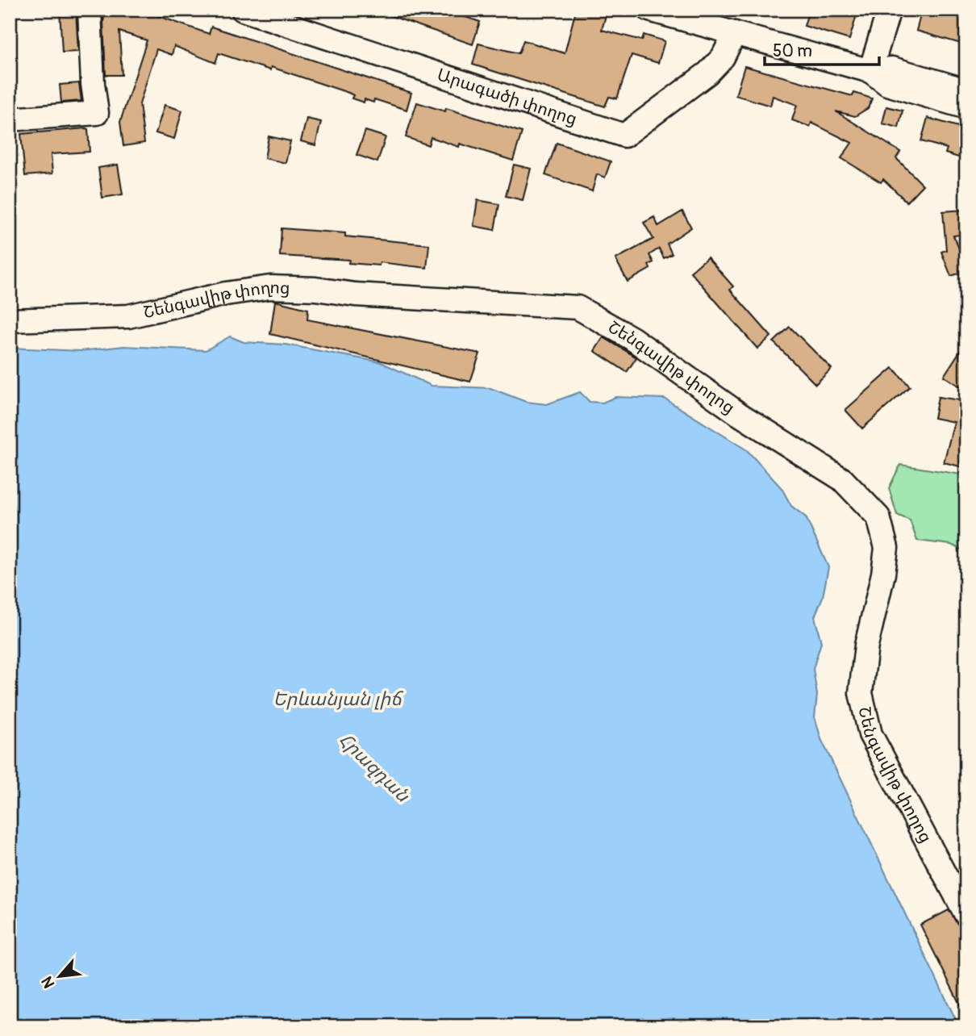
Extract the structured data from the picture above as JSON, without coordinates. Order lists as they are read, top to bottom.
{
  "streets": {
    "street": ["Արագածի փողոց", "Շենգավիթ փողոց"]
  },
  "water": ["Երևանյան լիճ", "Հրազդան"],
  "scale_bar": "50 m",
  "north": "bottom left"
}
